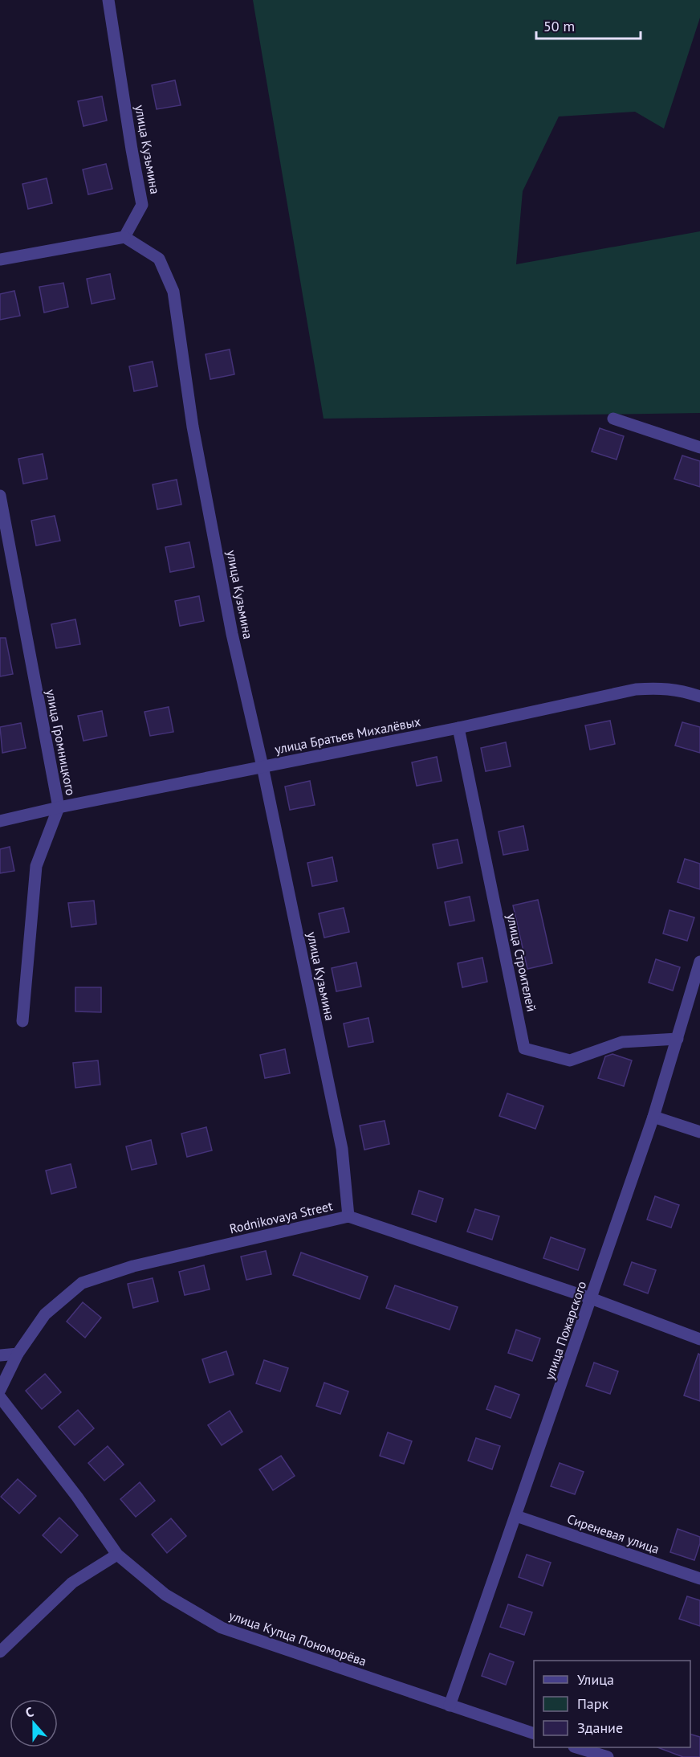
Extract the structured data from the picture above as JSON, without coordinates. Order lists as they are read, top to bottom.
{
  "streets": {
    "street": [
      "улица Кузьмина",
      "улица Братьев Михалёвых",
      "улица Громницкого",
      "улица Строителей",
      "Rodnikovaya Street",
      "улица Пожарского",
      "Сиреневая улица",
      "улица Купца Пономорёва"
    ]
  },
  "crossings": [
    ["улица Кузьмина", "улица Братьев Михалёвых"],
    ["улица Кузьмина", "Rodnikovaya Street"],
    ["улица Братьев Михалёвых", "улица Громницкого"],
    ["улица Братьев Михалёвых", "улица Строителей"],
    ["улица Строителей", "улица Пожарского"],
    ["Rodnikovaya Street", "улица Пожарского"],
    ["улица Пожарского", "Сиреневая улица"],
    ["улица Пожарского", "улица Купца Пономорёва"]
  ],
  "legend": ["Улица", "Парк", "Здание"],
  "scale_bar": "50 m",
  "north": "top"
}
